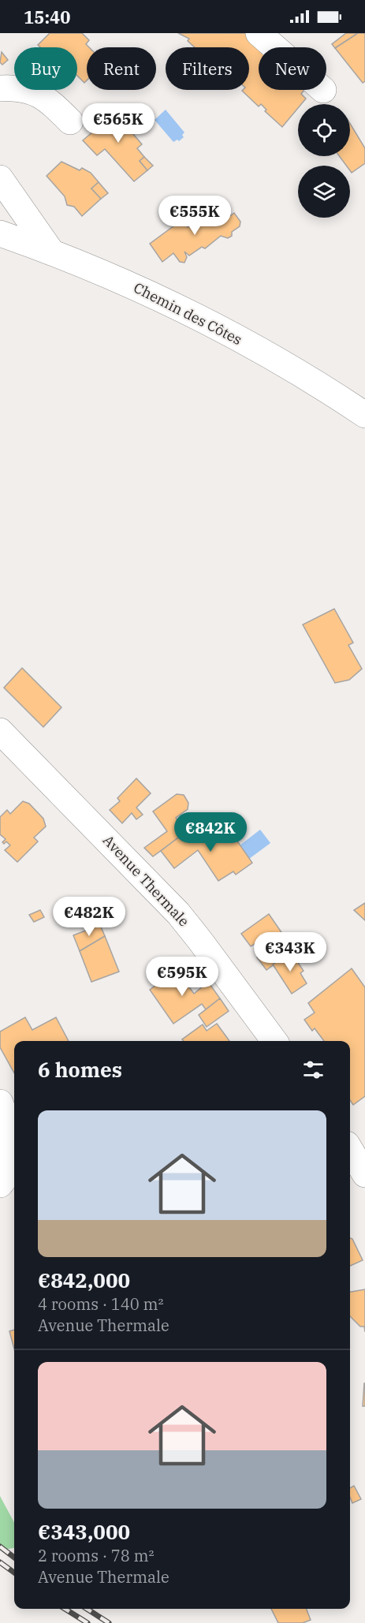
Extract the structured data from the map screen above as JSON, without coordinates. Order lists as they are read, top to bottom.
{
  "streets": {
    "street": ["Chemin des Côtes", "Avenue Thermale"]
  },
  "page": {
    "status": "15:40",
    "chip": [
      "Buy",
      "Rent",
      "Filters",
      "New"
    ],
    "price": [
      "€565K",
      "€555K",
      "€842K",
      "€482K",
      "€343K",
      "€595K"
    ],
    "heading": "6 homes",
    "list": [
      {
        "name": "€842,000",
        "note": "4 rooms · 140 m² · Avenue Thermale"
      },
      {
        "name": "€343,000",
        "note": "2 rooms · 78 m² · Avenue Thermale"
      }
    ]
  }
}
